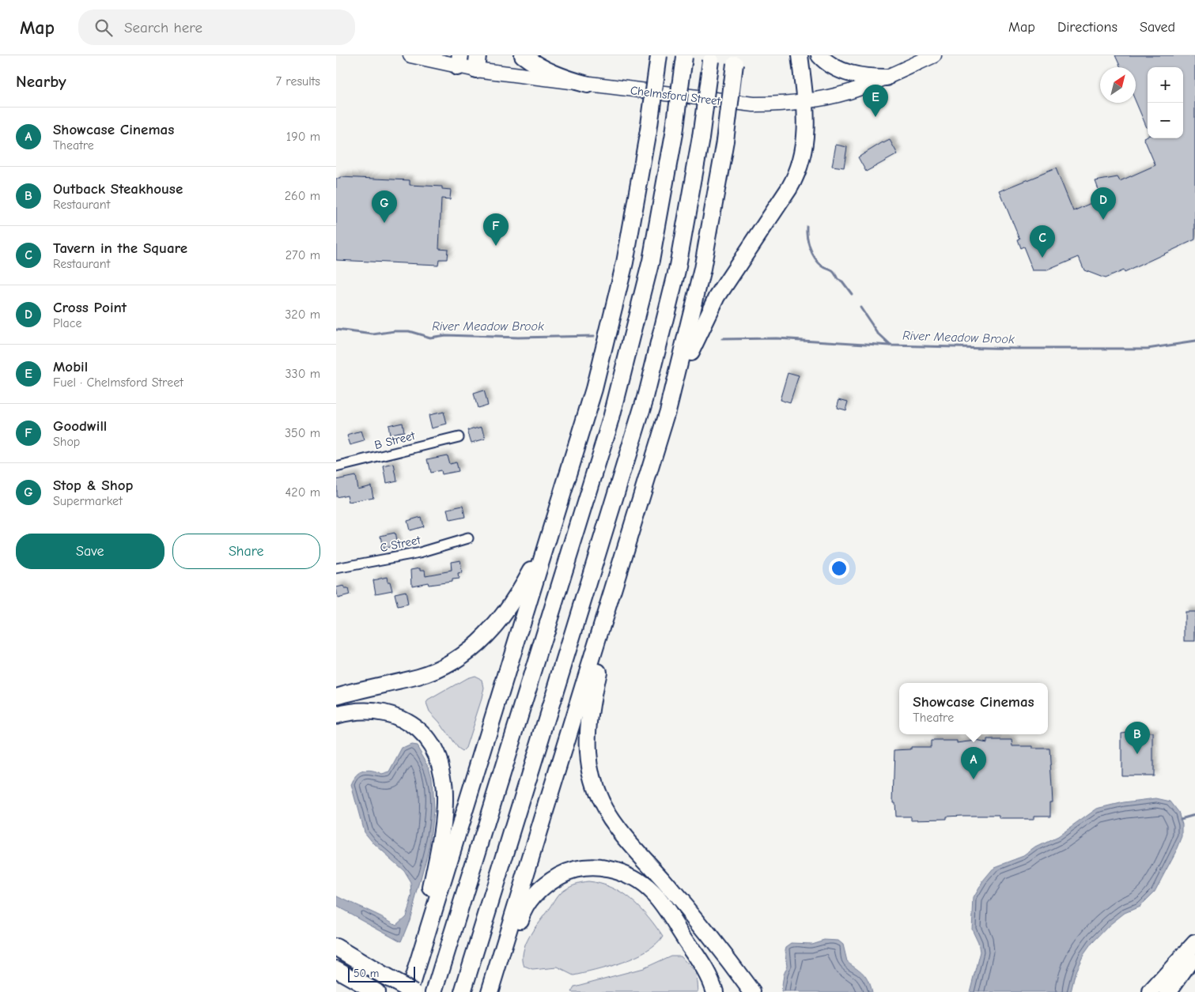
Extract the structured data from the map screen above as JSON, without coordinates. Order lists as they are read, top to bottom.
{
  "streets": {
    "main road": ["Chelmsford Street"],
    "street": ["B Street", "C Street"]
  },
  "water": ["River Meadow Brook"],
  "scale_bar": "50 m",
  "north": "top right",
  "page": {
    "header": "Map",
    "search": "Search here",
    "nav": ["Map", "Directions", "Saved"],
    "heading": ["Nearby", "7 results"],
    "map_buttons": ["+", "−"],
    "pins": [
      "E",
      "D",
      "G",
      "F",
      "C",
      "B",
      "A"
    ],
    "list": [
      {
        "mark": "A",
        "name": "Showcase Cinemas",
        "note": "Theatre",
        "value": "190 m"
      },
      {
        "mark": "B",
        "name": "Outback Steakhouse",
        "note": "Restaurant",
        "value": "260 m"
      },
      {
        "mark": "C",
        "name": "Tavern in the Square",
        "note": "Restaurant",
        "value": "270 m"
      },
      {
        "mark": "D",
        "name": "Cross Point",
        "note": "Place",
        "value": "320 m"
      },
      {
        "mark": "E",
        "name": "Mobil",
        "note": "Fuel · Chelmsford Street",
        "value": "330 m"
      },
      {
        "mark": "F",
        "name": "Goodwill",
        "note": "Shop",
        "value": "350 m"
      },
      {
        "mark": "G",
        "name": "Stop & Shop",
        "note": "Supermarket",
        "value": "420 m"
      }
    ],
    "buttons": ["Save", "Share"],
    "popup": ["Showcase Cinemas", "Theatre"],
    "scale": "50 m"
  }
}
